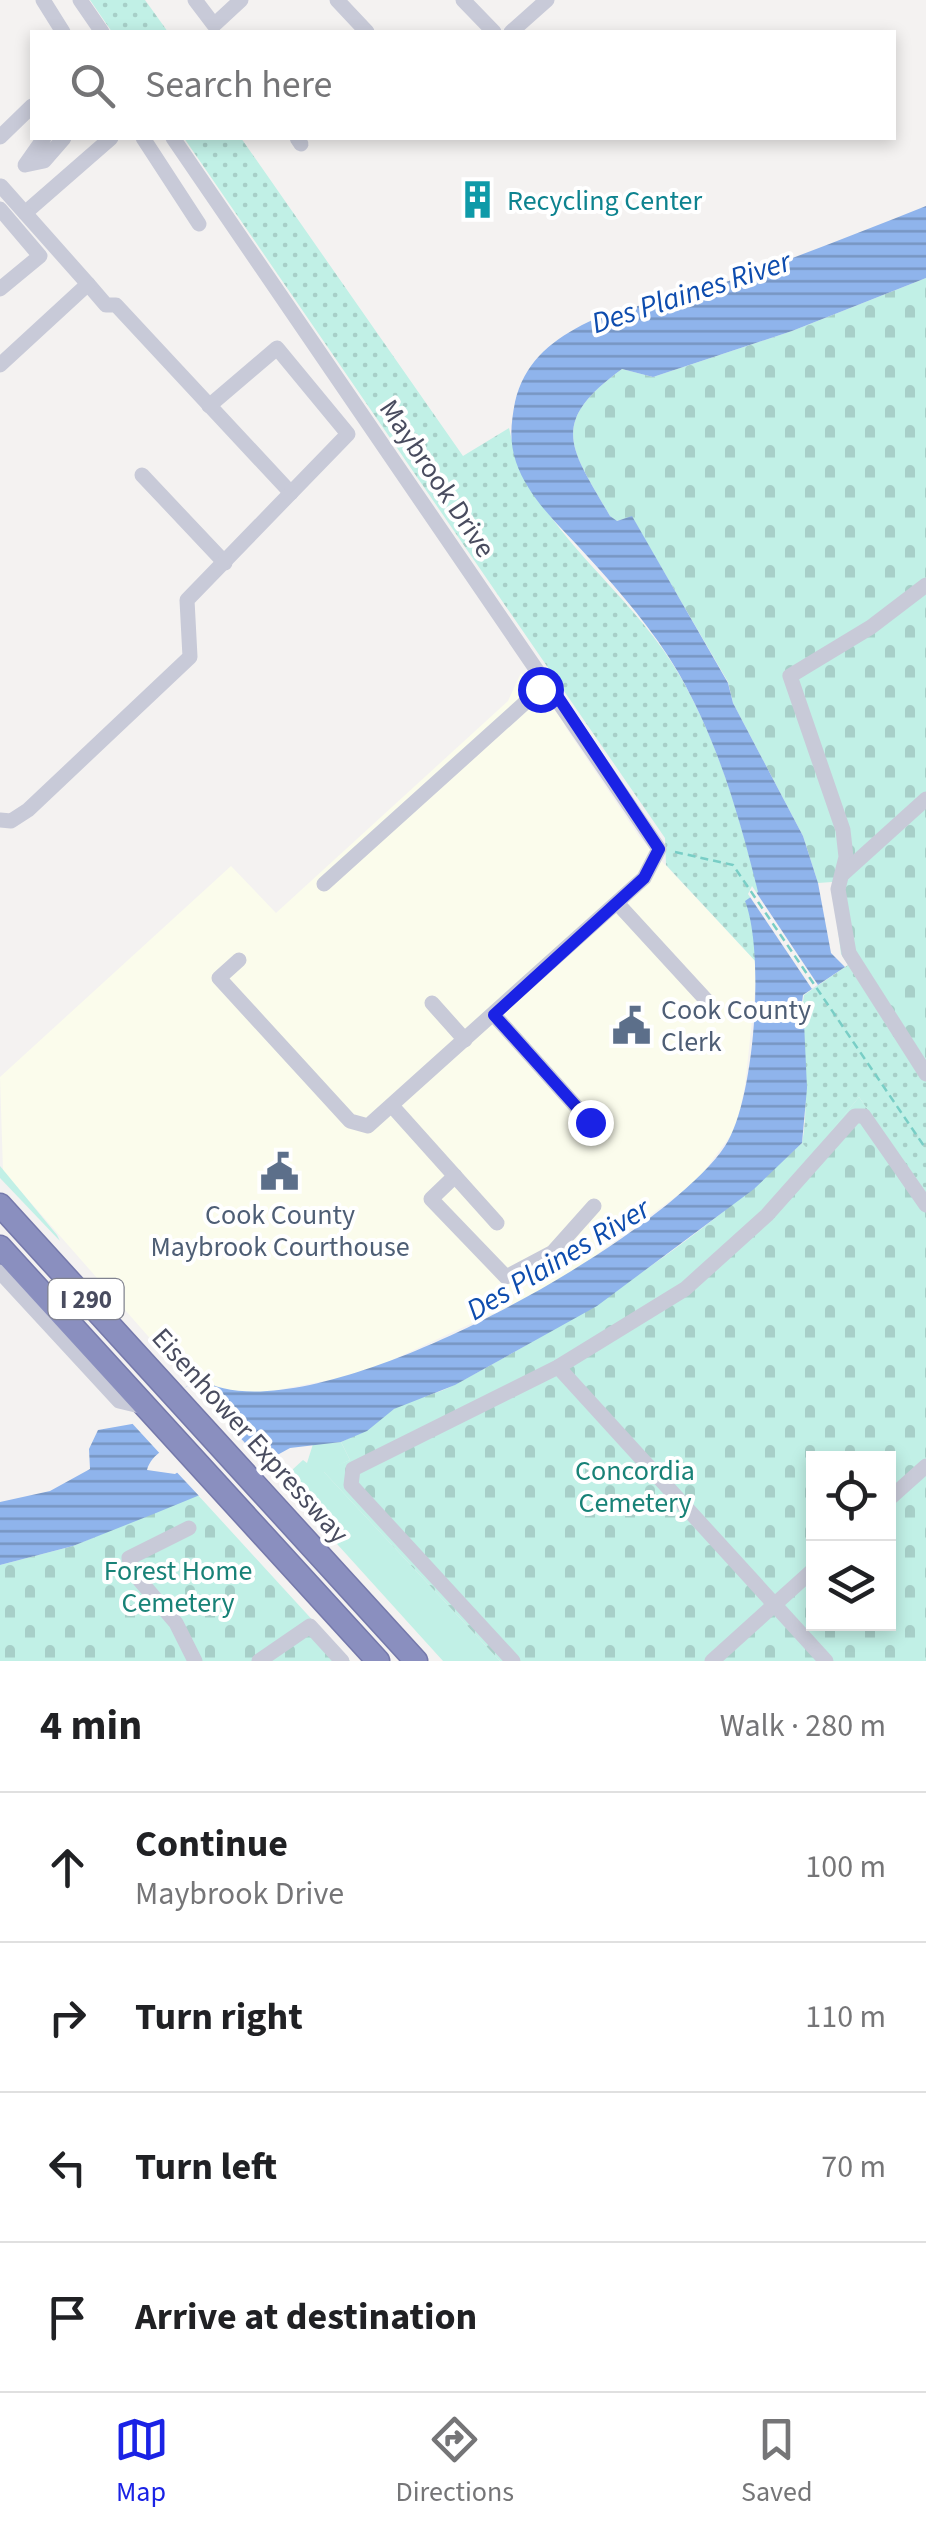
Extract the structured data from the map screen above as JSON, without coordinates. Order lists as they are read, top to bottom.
{
  "streets": {
    "highway": ["I 290", "Eisenhower Expressway"],
    "street": ["Maybrook Drive"]
  },
  "water": ["Des Plaines River"],
  "parks": ["Concordia Cemetery", "Forest Home Cemetery"],
  "places": {
    "building": ["Recycling Center"],
    "public building": ["Cook County Clerk", "Cook County Maybrook Courthouse"]
  },
  "page": {
    "search": "Search here",
    "heading": ["4 min", "Walk · 280 m"],
    "list": [
      ["Continue", "Maybrook Drive", "100 m"],
      ["Turn right", "110 m"],
      ["Turn left", "70 m"],
      "Arrive at destination"
    ],
    "nav": ["Map", "Directions", "Saved"]
  }
}
